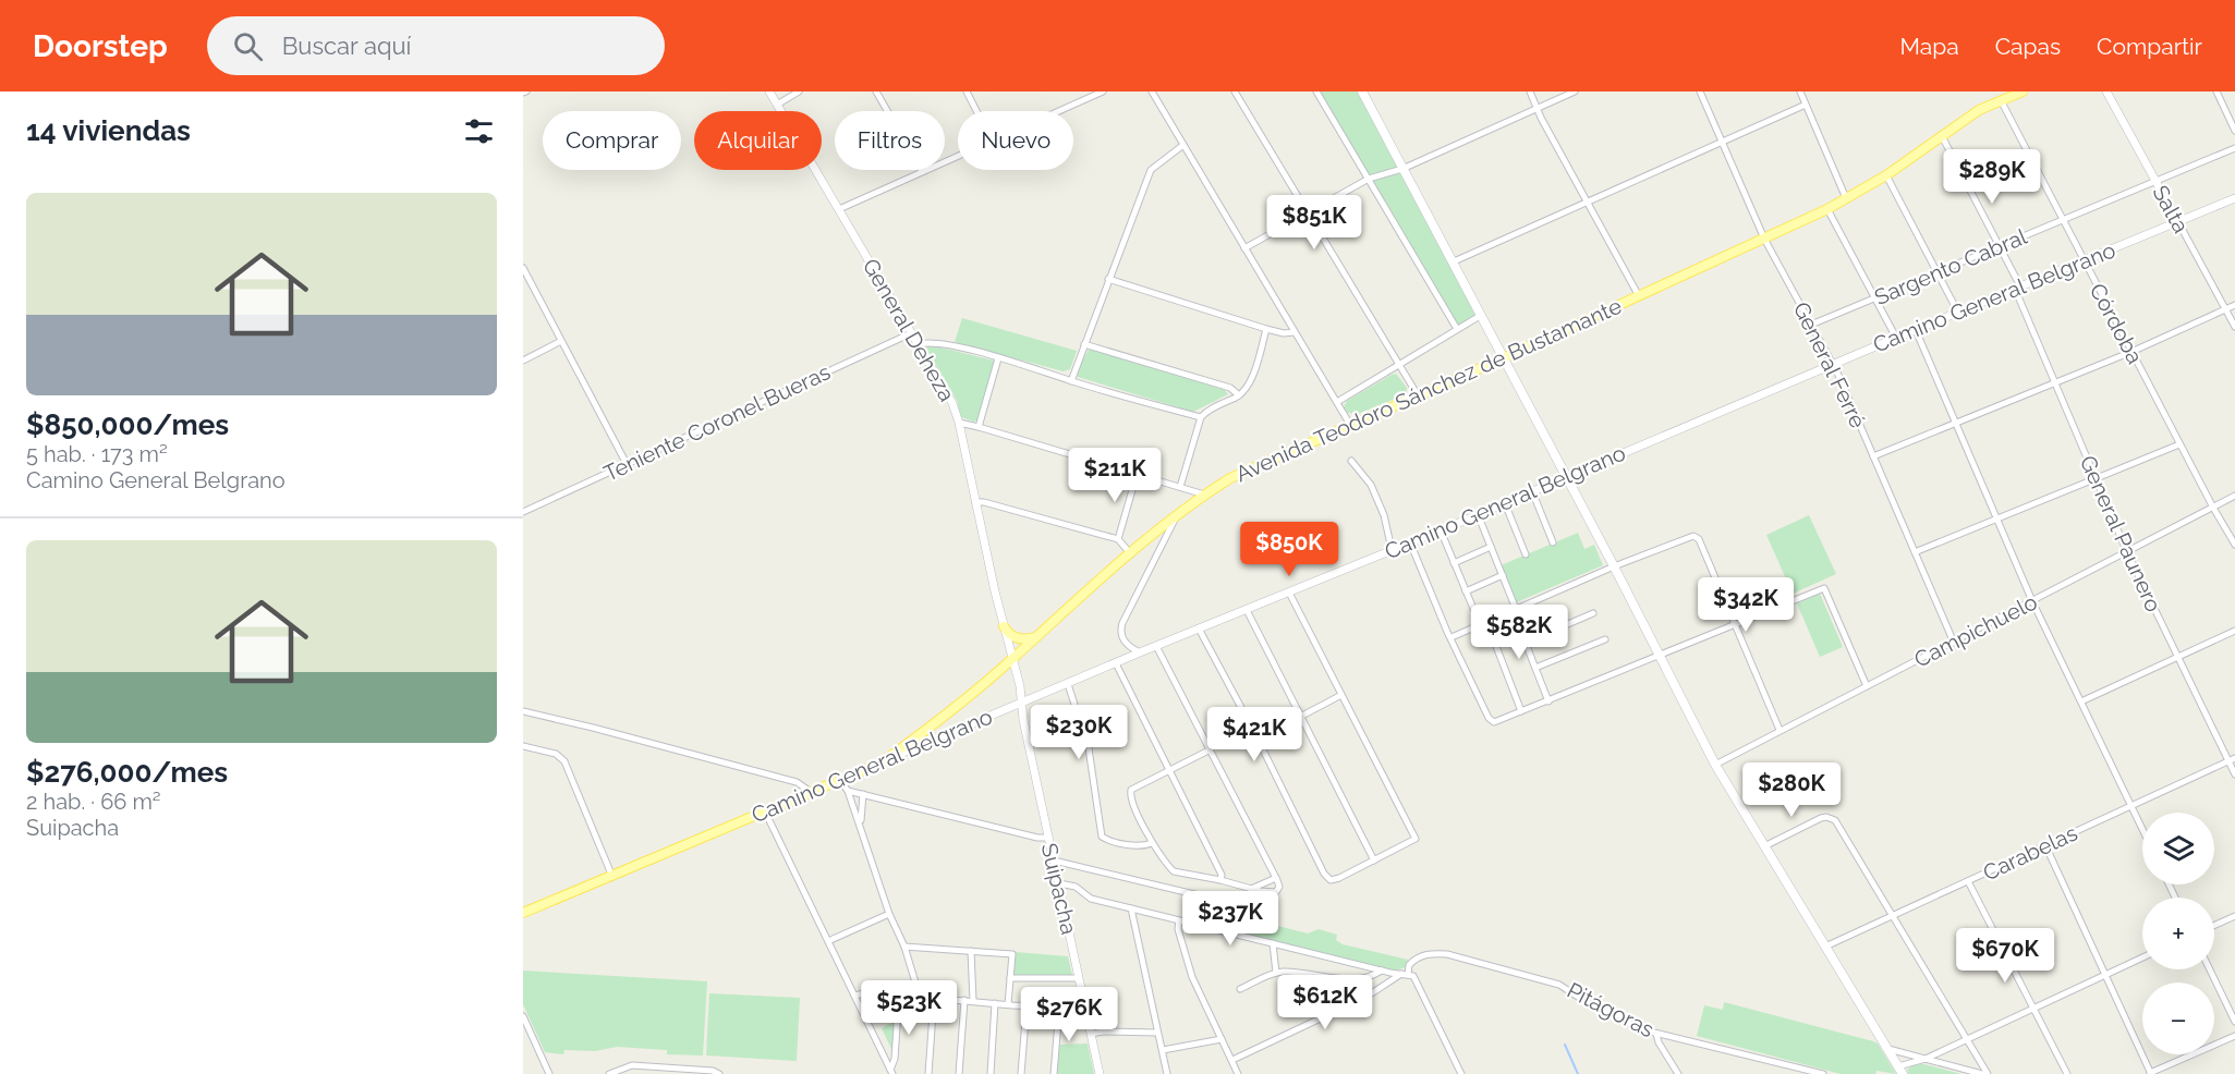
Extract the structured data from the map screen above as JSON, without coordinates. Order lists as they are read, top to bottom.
{
  "streets": {
    "main road": ["Camino General Belgrano", "Avenida Teodoro Sánchez de Bustamante"],
    "street": [
      "Salta",
      "Sargento Cabral",
      "Córdoba",
      "General Deheza",
      "General Ferré",
      "Teniente Coronel Bueras",
      "General Paunero",
      "Campichuelo",
      "Carabelas",
      "Suipacha",
      "Pitágoras"
    ]
  },
  "crossings": [
    ["Salta", "Sargento Cabral"],
    ["Salta", "Camino General Belgrano"],
    ["Sargento Cabral", "Córdoba"],
    ["Sargento Cabral", "General Ferré"],
    ["Sargento Cabral", "General Paunero"],
    ["Camino General Belgrano", "Córdoba"],
    ["Camino General Belgrano", "General Deheza"],
    ["Camino General Belgrano", "General Ferré"],
    ["Camino General Belgrano", "Avenida Teodoro Sánchez de Bustamante"],
    ["Camino General Belgrano", "General Paunero"],
    ["Camino General Belgrano", "Suipacha"],
    ["Córdoba", "Avenida Teodoro Sánchez de Bustamante"],
    ["Córdoba", "Campichuelo"],
    ["General Deheza", "Avenida Teodoro Sánchez de Bustamante"],
    ["General Deheza", "Teniente Coronel Bueras"],
    ["General Deheza", "Suipacha"],
    ["General Ferré", "Avenida Teodoro Sánchez de Bustamante"],
    ["General Ferré", "Campichuelo"],
    ["Avenida Teodoro Sánchez de Bustamante", "General Paunero"],
    ["General Paunero", "Campichuelo"],
    ["General Paunero", "Carabelas"]
  ],
  "page": {
    "header": "Doorstep",
    "search": "Buscar aquí",
    "nav": ["Mapa", "Capas", "Compartir"],
    "heading": "14 viviendas",
    "chip": [
      "Comprar",
      "Alquilar",
      "Filtros",
      "Nuevo"
    ],
    "price": [
      "$289K",
      "$851K",
      "$211K",
      "$850K",
      "$342K",
      "$582K",
      "$230K",
      "$421K",
      "$280K",
      "$237K",
      "$670K",
      "$612K",
      "$523K",
      "$276K"
    ],
    "list": [
      {
        "name": "$850,000/mes",
        "note": "5 hab. · 173 m² · Camino General Belgrano"
      },
      {
        "name": "$276,000/mes",
        "note": "2 hab. · 66 m² · Suipacha"
      }
    ],
    "map_buttons": ["+", "−"]
  }
}
